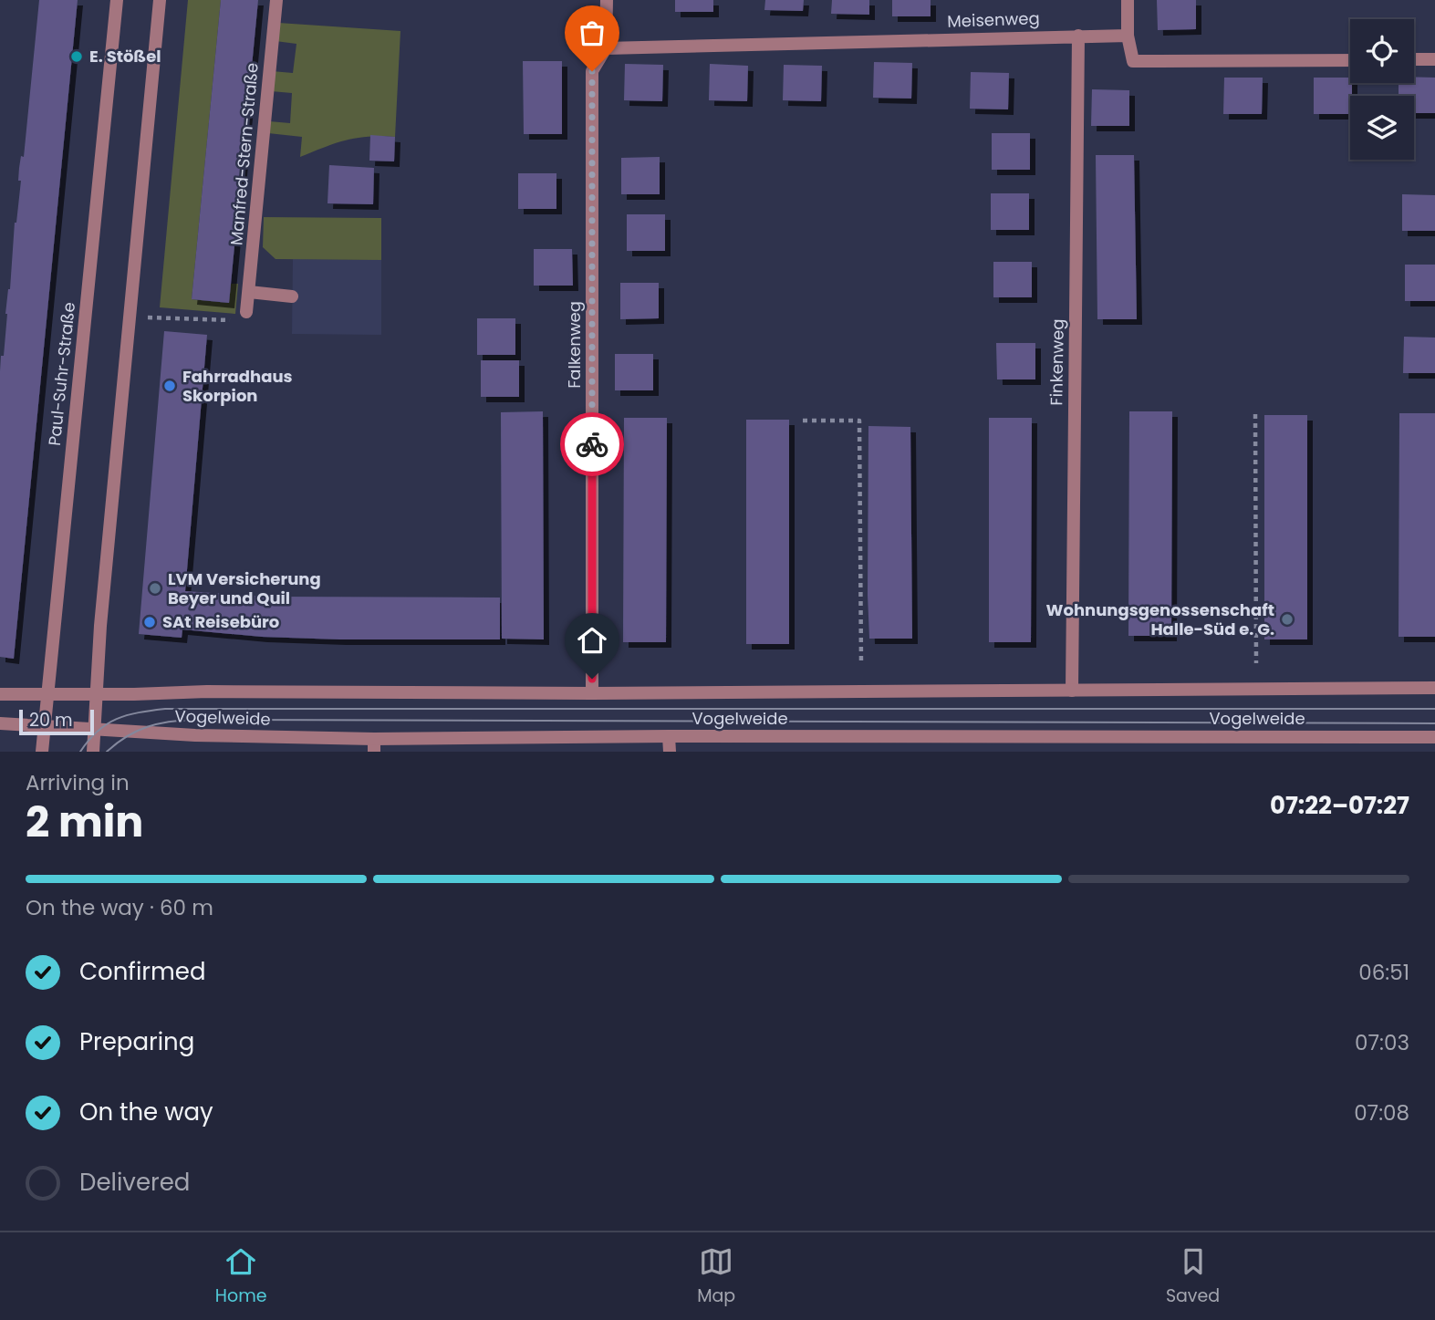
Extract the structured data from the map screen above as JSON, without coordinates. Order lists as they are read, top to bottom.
{
  "streets": {
    "street": [
      "Meisenweg",
      "Manfred-Stern-Straße",
      "Falkenweg",
      "Finkenweg",
      "Paul-Suhr-Straße",
      "Vogelweide"
    ]
  },
  "crossings": [
    ["Meisenweg", "Falkenweg"],
    ["Meisenweg", "Finkenweg"],
    ["Falkenweg", "Vogelweide"],
    ["Finkenweg", "Vogelweide"],
    ["Paul-Suhr-Straße", "Vogelweide"]
  ],
  "places": [
    "E. Stößel",
    "Fahrradhaus Skorpion",
    "LVM Versicherung Beyer und Quil",
    "Wohnungsgenossenschaft Halle-Süd e. G.",
    "SAt Reisebüro"
  ],
  "scale_bar": "20 m",
  "page": {
    "scale": "20 m",
    "heading": ["2 min", "Arriving in", "07:22–07:27"],
    "bar": "On the way · 60 m",
    "list": [
      ["Confirmed", "06:51"],
      ["Preparing", "07:03"],
      ["On the way", "07:08"],
      "Delivered"
    ],
    "tabs": ["Home", "Map", "Saved"]
  }
}
